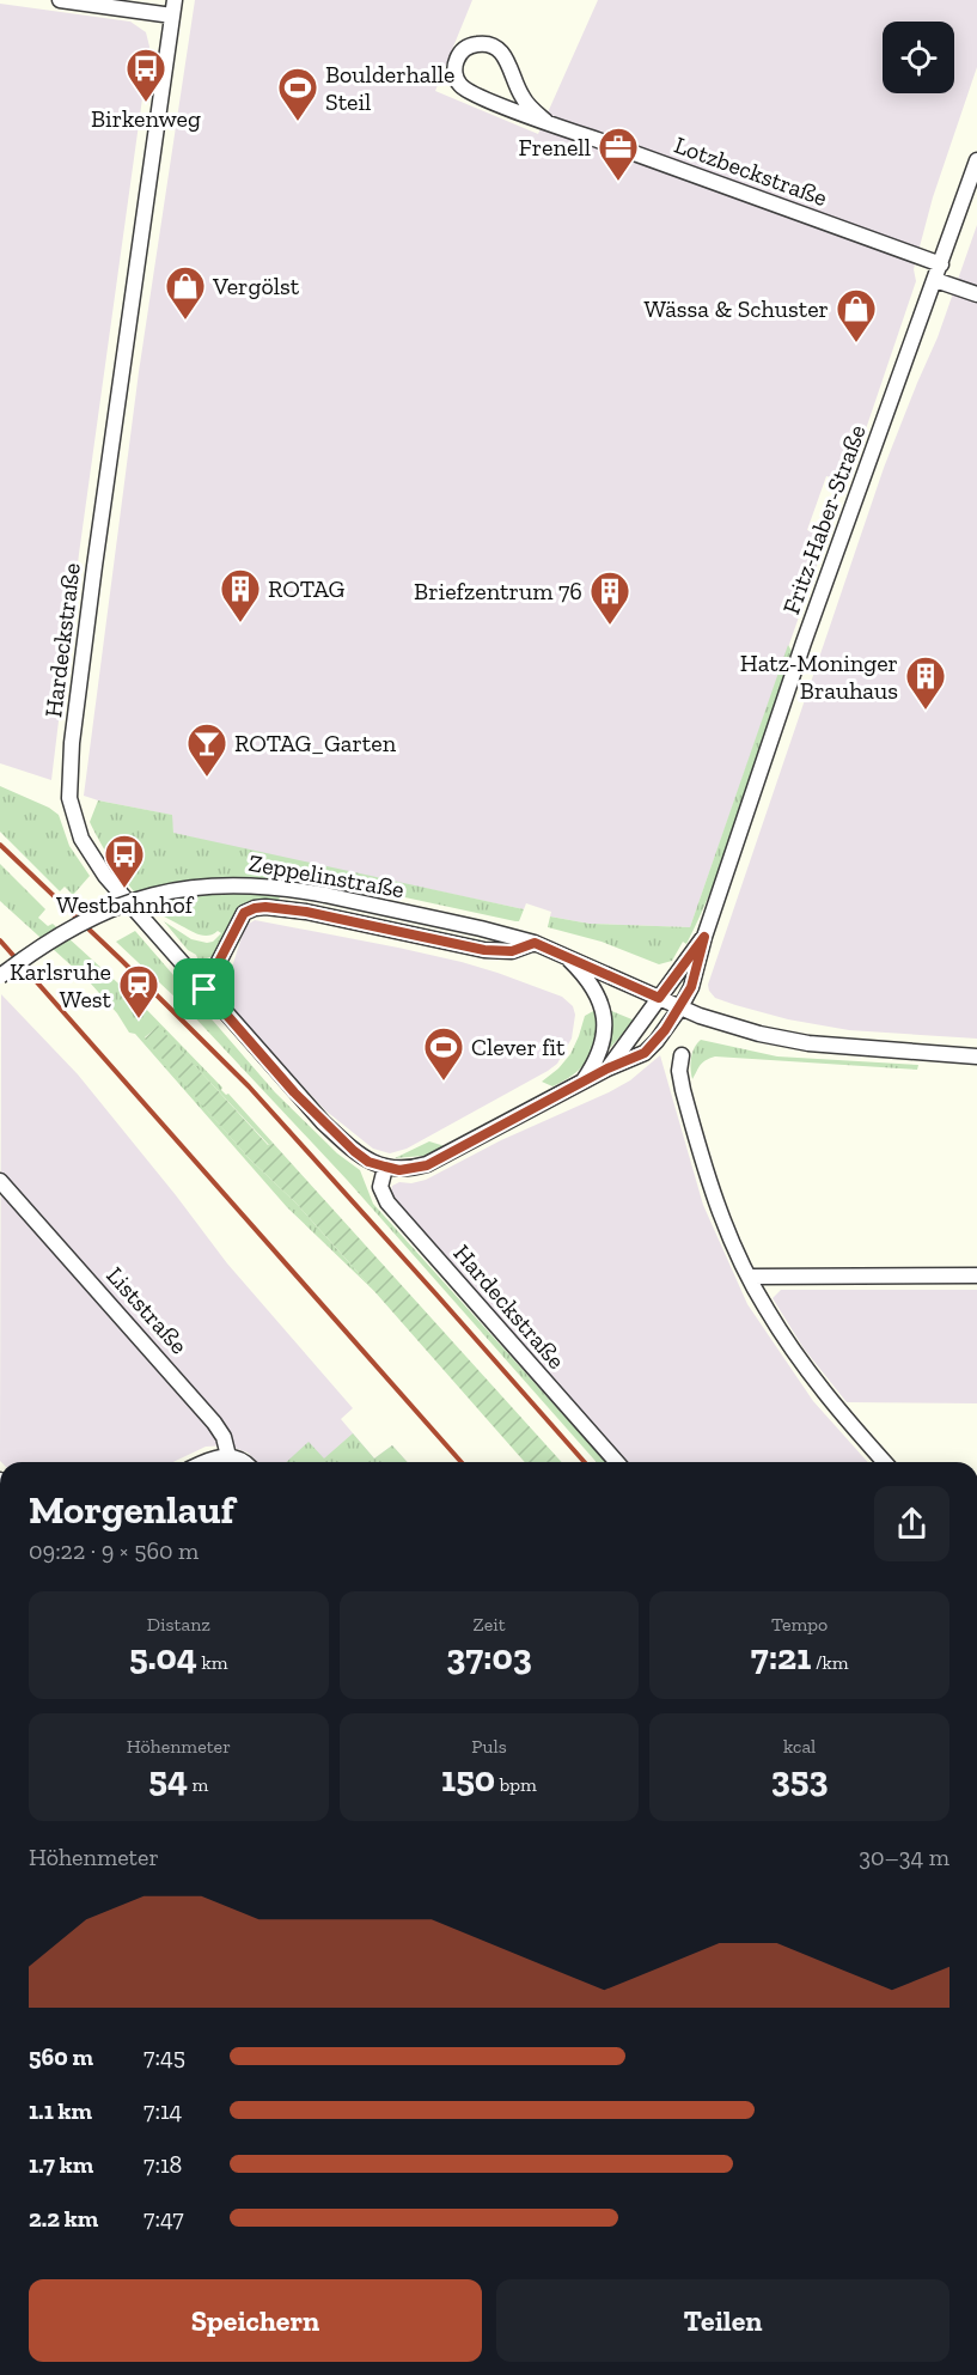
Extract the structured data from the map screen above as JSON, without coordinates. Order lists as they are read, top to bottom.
{
  "streets": {
    "street": [
      "Lotzbeckstraße",
      "Fritz-Haber-Straße",
      "Hardeckstraße",
      "Zeppelinstraße",
      "Liststraße"
    ]
  },
  "crossings": [
    ["Lotzbeckstraße", "Fritz-Haber-Straße"],
    ["Fritz-Haber-Straße", "Hardeckstraße"],
    ["Fritz-Haber-Straße", "Zeppelinstraße"],
    ["Hardeckstraße", "Zeppelinstraße"]
  ],
  "places": {
    "bus stop": ["Birkenweg", "Westbahnhof"],
    "sports": ["Boulderhalle Steil", "Clever fit"],
    "office": ["Frenell"],
    "shop": ["Vergölst", "Wässa & Schuster"],
    "building": ["ROTAG", "Briefzentrum 76", "Hatz-Moninger Brauhaus"],
    "bar": ["ROTAG_Garten"],
    "station": ["Karlsruhe West"]
  },
  "page": {
    "heading": ["Morgenlauf", "09:22 · 9 × 560 m"],
    "stats": [
      ["Distanz", "5.04 km"],
      ["Zeit", "37:03"],
      ["Tempo", "7:21 /km"],
      ["Höhenmeter", "54 m"],
      ["Puls", "150 bpm"],
      ["kcal", "353"]
    ],
    "chart": ["Höhenmeter", "30–34 m"],
    "list": [
      {
        "name": "560 m",
        "note": "7:45"
      },
      {
        "name": "1.1 km",
        "note": "7:14"
      },
      {
        "name": "1.7 km",
        "note": "7:18"
      },
      {
        "name": "2.2 km",
        "note": "7:47"
      }
    ],
    "buttons": ["Speichern", "Teilen"]
  }
}
